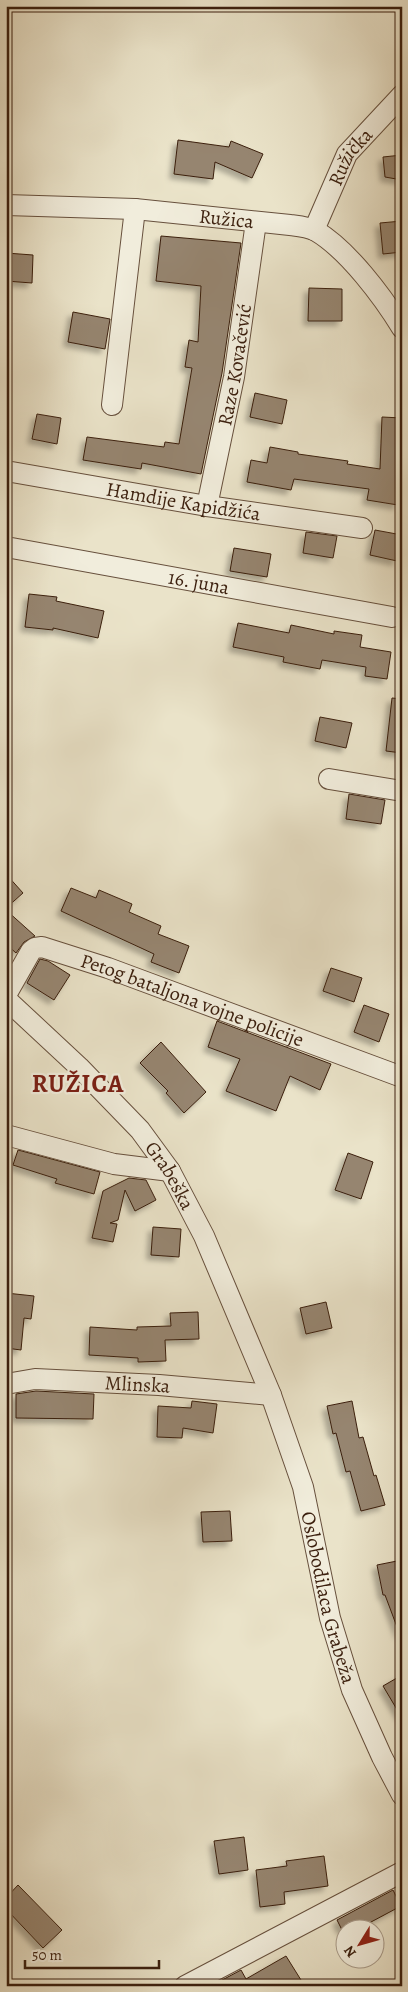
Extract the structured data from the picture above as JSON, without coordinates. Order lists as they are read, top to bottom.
{
  "streets": {
    "street": [
      "Ružička",
      "Ružica",
      "Raze Kovačević",
      "Hamdije Kapidžića",
      "16. juna",
      "Petog bataljona vojne policije",
      "Grabeška",
      "Mlinska",
      "Oslobodilaca Grabeža"
    ]
  },
  "crossings": [
    ["Ružička", "Ružica"],
    ["Ružica", "Raze Kovačević"],
    ["Raze Kovačević", "Hamdije Kapidžića"],
    ["Petog bataljona vojne policije", "Grabeška"],
    ["Grabeška", "Mlinska"],
    ["Grabeška", "Oslobodilaca Grabeža"],
    ["Mlinska", "Oslobodilaca Grabeža"]
  ],
  "districts": ["RUŽICA"],
  "scale_bar": "50 m",
  "north": "bottom left"
}
